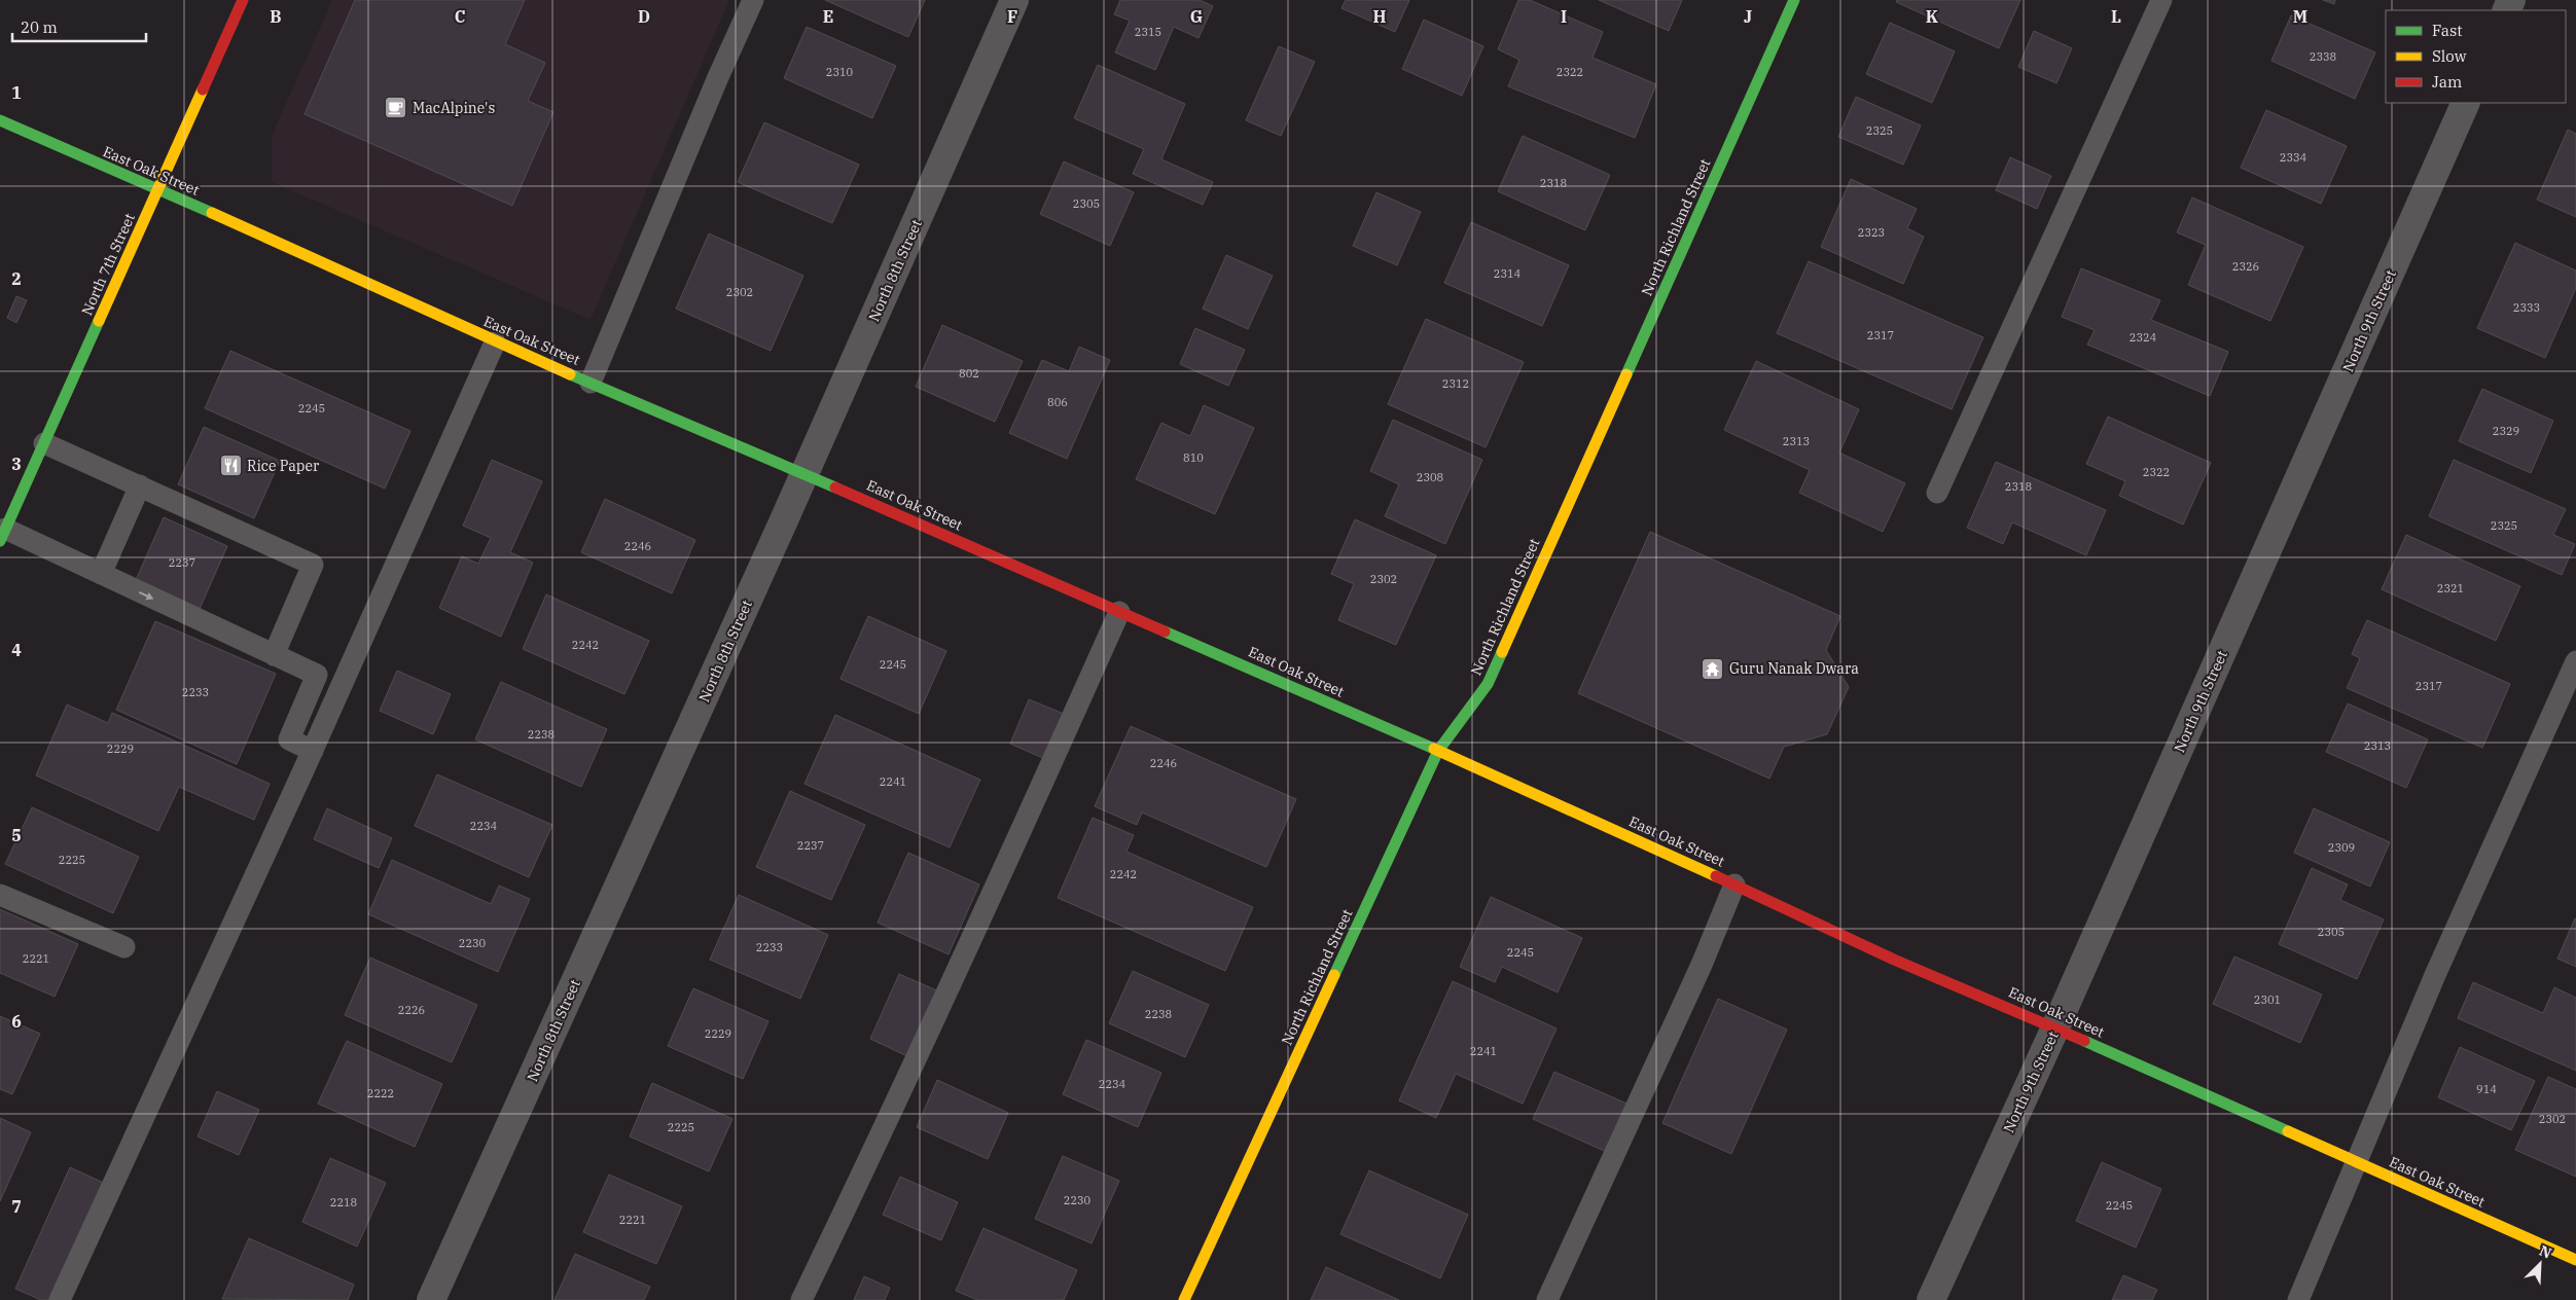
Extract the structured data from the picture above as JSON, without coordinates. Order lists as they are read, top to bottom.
{
  "streets": {
    "street": [
      "East Oak Street",
      "North Richland Street",
      "North 7th Street",
      "North 8th Street",
      "North 9th Street"
    ]
  },
  "crossings": [
    ["East Oak Street", "North Richland Street"],
    ["East Oak Street", "North 7th Street"],
    ["East Oak Street", "North 8th Street"],
    ["East Oak Street", "North 9th Street"]
  ],
  "places": {
    "cafe": ["MacAlpine's"],
    "restaurant": ["Rice Paper"],
    "temple": ["Guru Nanak Dwara"]
  },
  "house_numbers": [
    "2315",
    "2338",
    "2310",
    "2322",
    "2325",
    "2334",
    "2318",
    "2305",
    "2323",
    "2326",
    "2314",
    "2302",
    "2333",
    "2317",
    "2324",
    "802",
    "2312",
    "806",
    "2245",
    "2329",
    "2313",
    "810",
    "2322",
    "2308",
    "2318",
    "2325",
    "2246",
    "2237",
    "2302",
    "2321",
    "2242",
    "2245",
    "2317",
    "2233",
    "2238",
    "2313",
    "2229",
    "2246",
    "2241",
    "2234",
    "2237",
    "2309",
    "2225",
    "2242",
    "2305",
    "2230",
    "2233",
    "2245",
    "2221",
    "2301",
    "2226",
    "2238",
    "2229",
    "2241",
    "2234",
    "914",
    "2222",
    "2302",
    "2225",
    "2230",
    "2218",
    "2245",
    "2221"
  ],
  "legend": ["Fast", "Slow", "Jam"],
  "scale_bar": "20 m",
  "north": "top right",
  "grid": {
    "columns": [
      "B",
      "C",
      "D",
      "E",
      "F",
      "G",
      "H",
      "I",
      "J",
      "K",
      "L",
      "M"
    ],
    "rows": [
      "1",
      "2",
      "3",
      "4",
      "5",
      "6",
      "7"
    ]
  }
}
